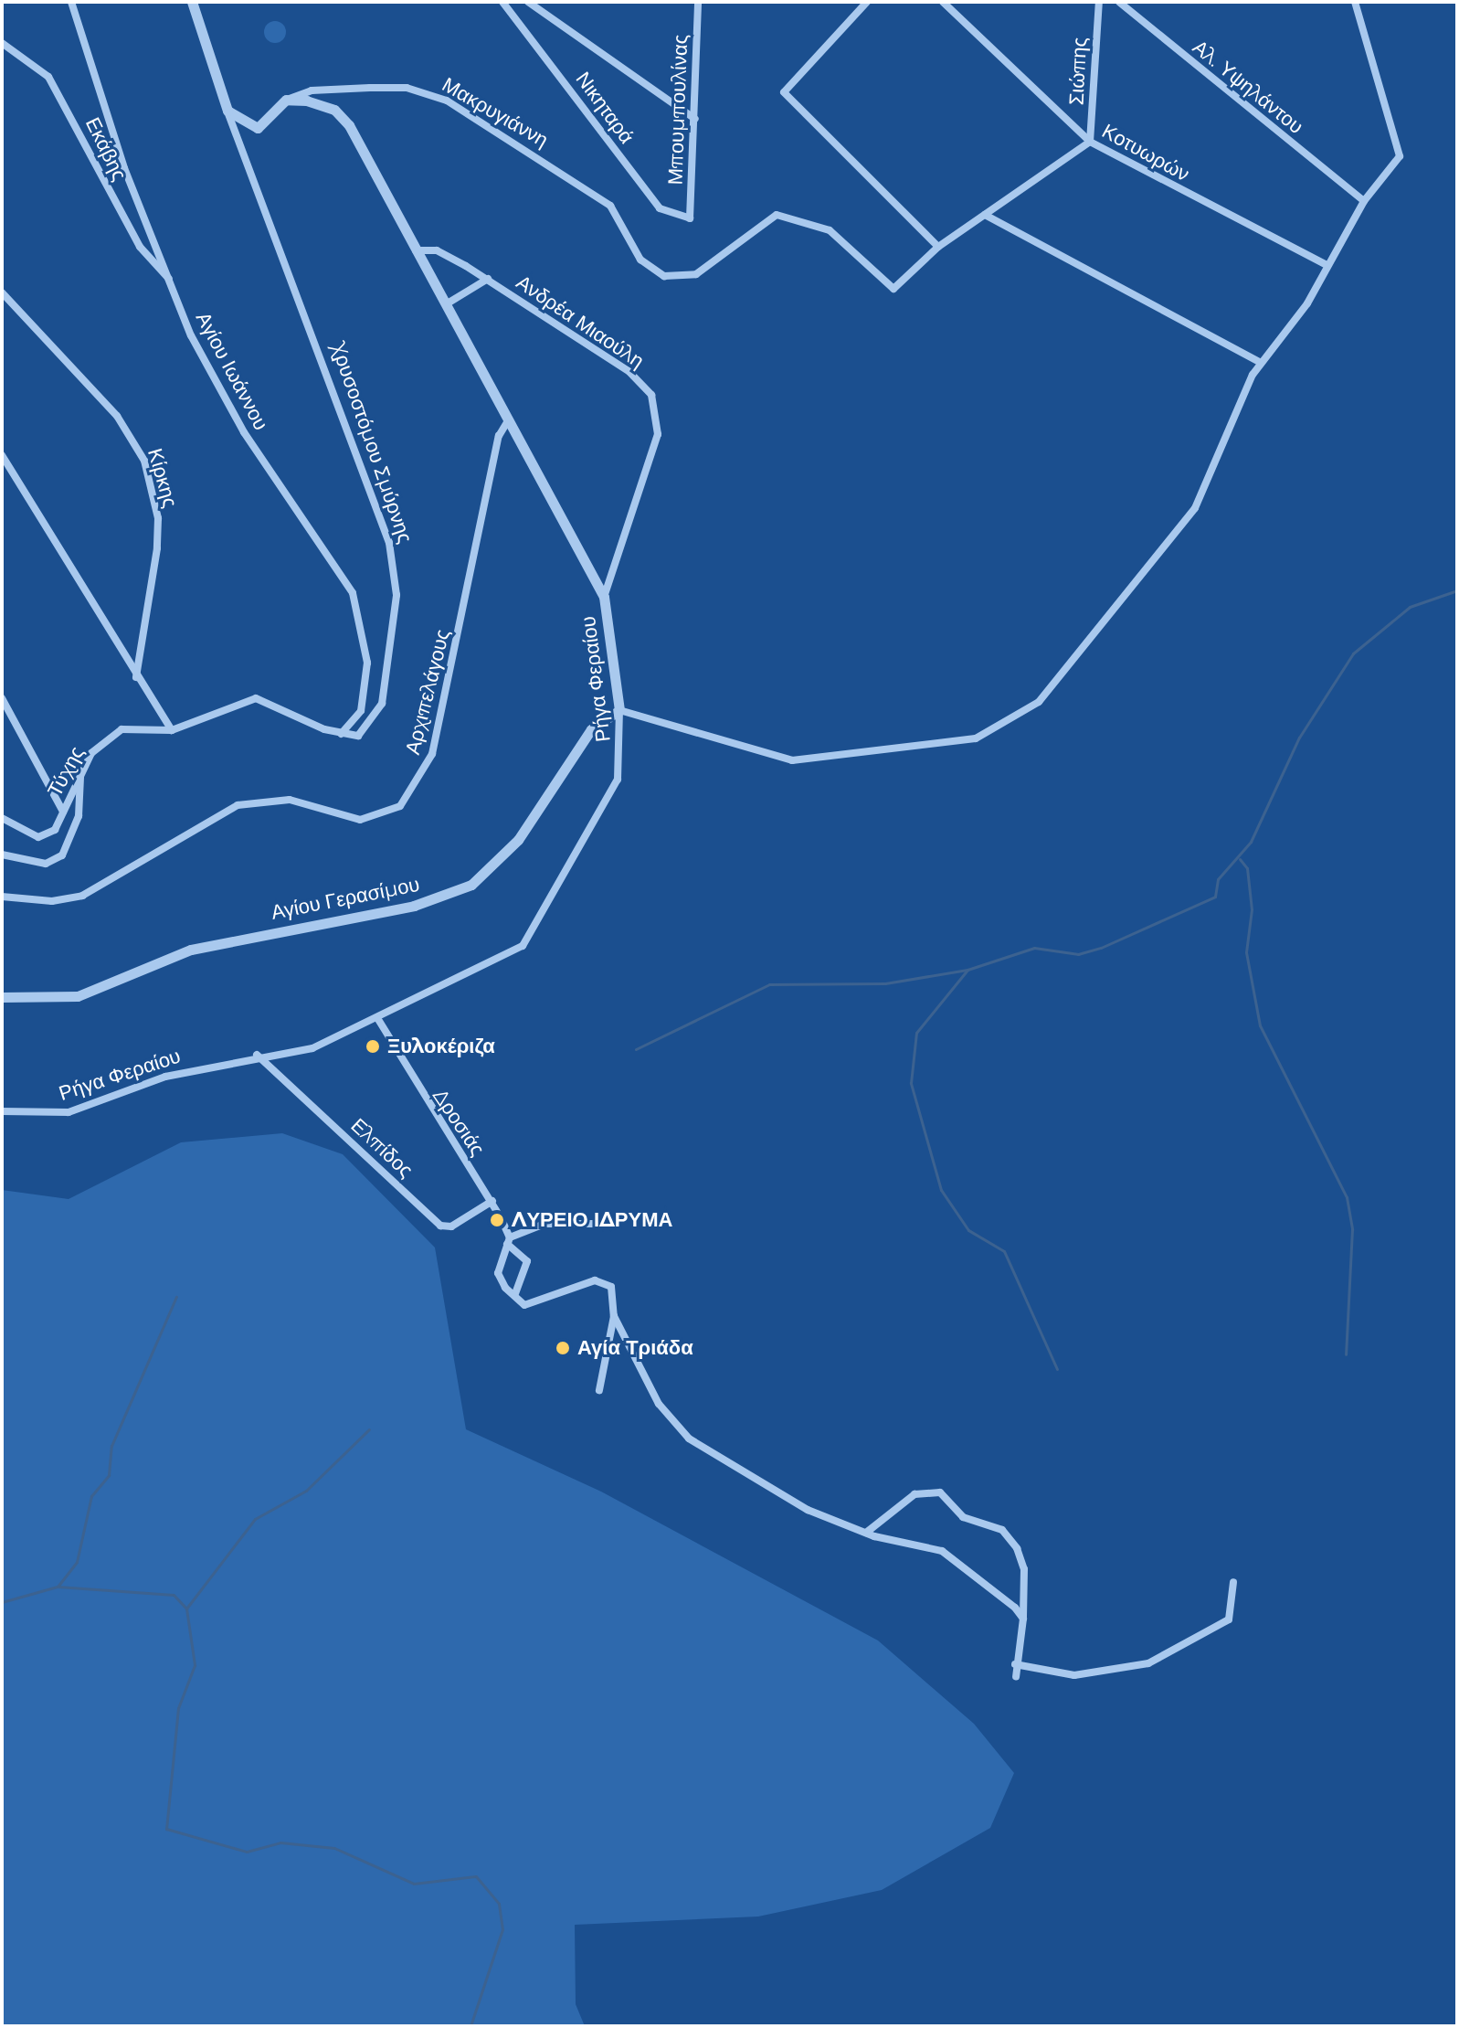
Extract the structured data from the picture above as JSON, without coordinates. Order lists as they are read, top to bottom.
{
  "streets": {
    "street": [
      "Σιώπης",
      "Αλ. Υψηλάντου",
      "Νικηταρά",
      "Μπουμπουλίνας",
      "Μακρυγιάννη",
      "Εκάβης",
      "Κοτυωρών",
      "Ανδρέα Μιαούλη",
      "Αγίου Ιωάννου",
      "Χρυσοστόμου Σμύρνης",
      "Κίρκης",
      "Ρήγα Φεραίου",
      "Αρχιπελάγους",
      "Τύχης",
      "Αγίου Γερασίμου",
      "Δροσιάς",
      "Ελπίδος"
    ]
  },
  "crossings": [
    ["Σιώπης", "Κοτυωρών"],
    ["Νικηταρά", "Μπουμπουλίνας"],
    ["Μακρυγιάννη", "Ρήγα Φεραίου"],
    ["Εκάβης", "Αγίου Ιωάννου"],
    ["Ανδρέα Μιαούλη", "Ρήγα Φεραίου"],
    ["Αγίου Ιωάννου", "Χρυσοστόμου Σμύρνης"],
    ["Ρήγα Φεραίου", "Αρχιπελάγους"],
    ["Ρήγα Φεραίου", "Αγίου Γερασίμου"],
    ["Ρήγα Φεραίου", "Δροσιάς"],
    ["Ρήγα Φεραίου", "Ελπίδος"],
    ["Δροσιάς", "Ελπίδος"]
  ],
  "places": ["Ξυλοκέριζα", "ΛΥΡΕΙΟ ΙΔΡΥΜΑ", "Αγία Τριάδα"]
}
